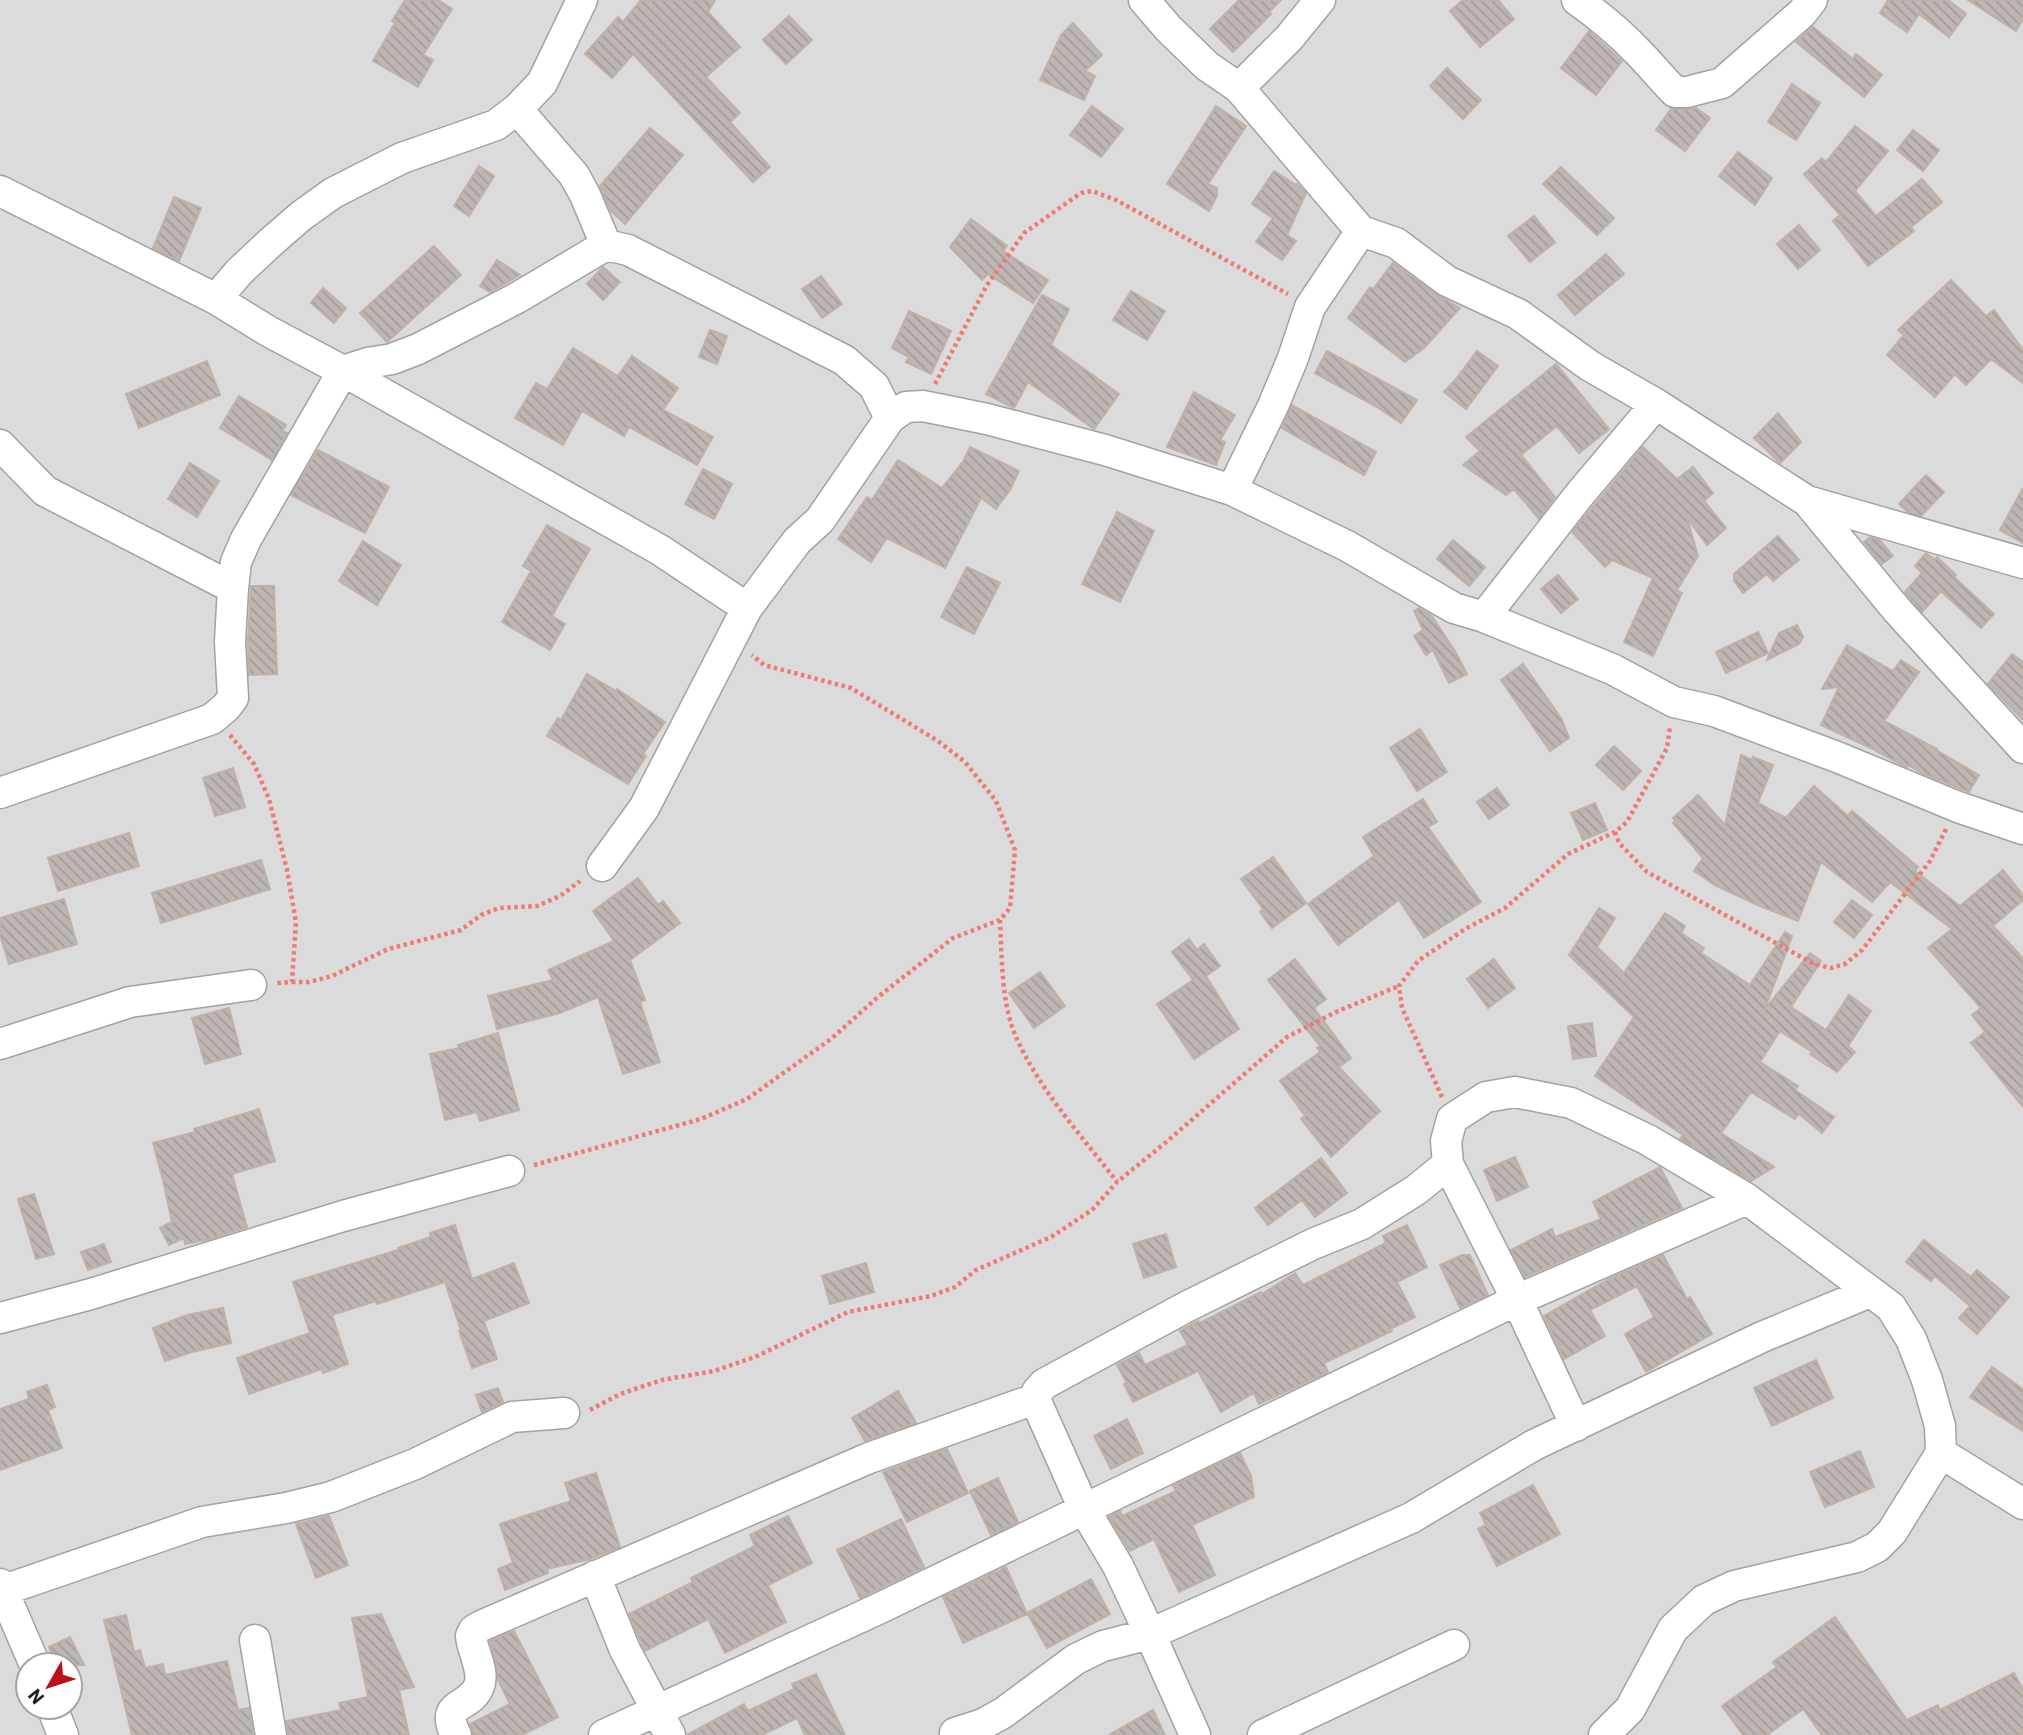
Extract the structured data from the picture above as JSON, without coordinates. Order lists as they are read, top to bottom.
{
  "north": "bottom left"
}
